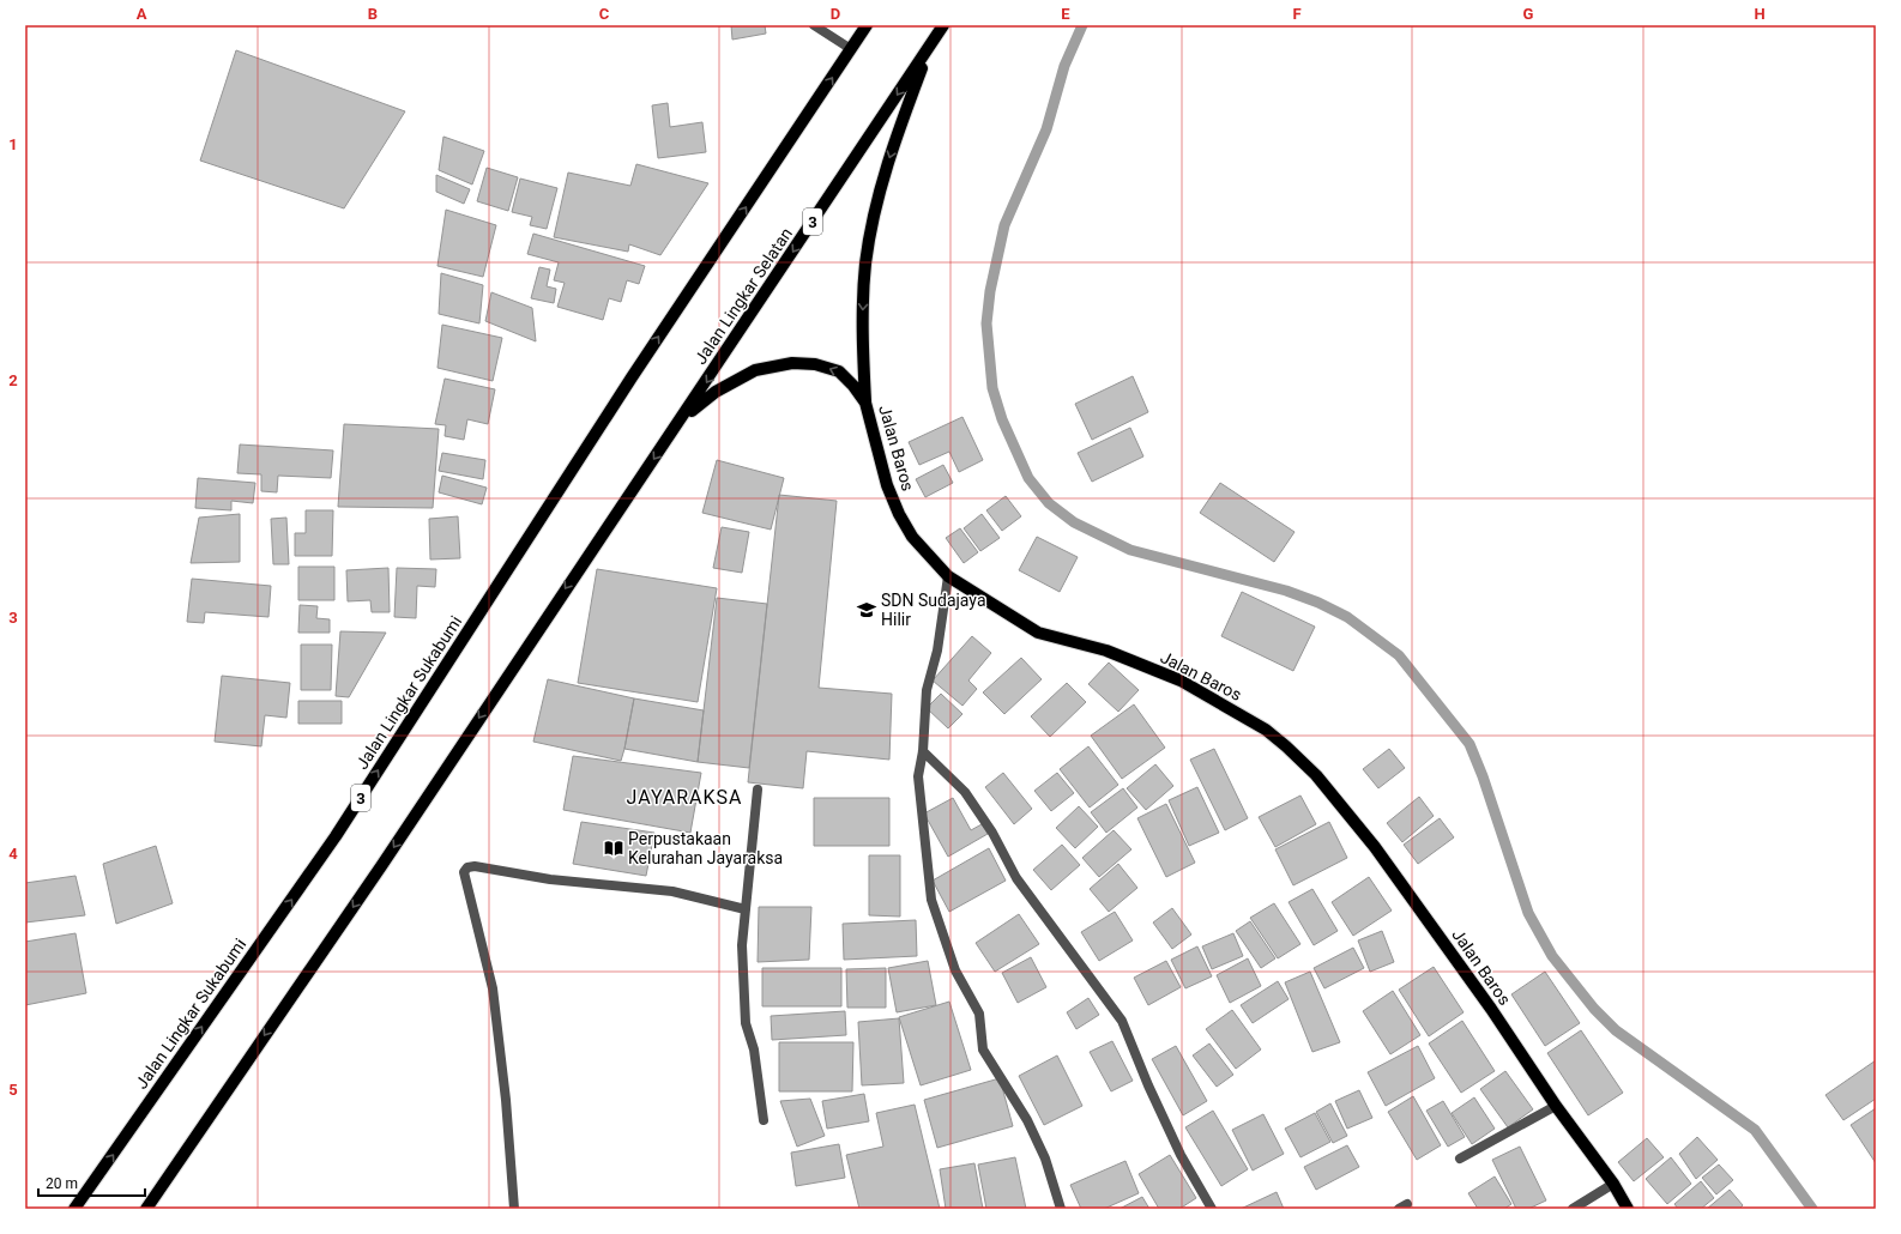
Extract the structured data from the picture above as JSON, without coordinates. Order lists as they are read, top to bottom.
{
  "streets": {
    "main road": [
      "3",
      "Jalan Lingkar Selatan",
      "Jalan Baros",
      "Jalan Lingkar Sukabumi"
    ]
  },
  "crossings": [
    ["3", "Jalan Lingkar Selatan"],
    ["3", "Jalan Baros"],
    ["3", "Jalan Lingkar Sukabumi"],
    ["Jalan Lingkar Selatan", "Jalan Baros"]
  ],
  "districts": ["JAYARAKSA"],
  "places": {
    "school or university": ["SDN Sudajaya Hilir"],
    "library": ["Perpustakaan Kelurahan Jayaraksa"]
  },
  "scale_bar": "20 m",
  "grid": {
    "columns": [
      "A",
      "B",
      "C",
      "D",
      "E",
      "F",
      "G",
      "H"
    ],
    "rows": [
      "1",
      "2",
      "3",
      "4",
      "5"
    ]
  }
}
